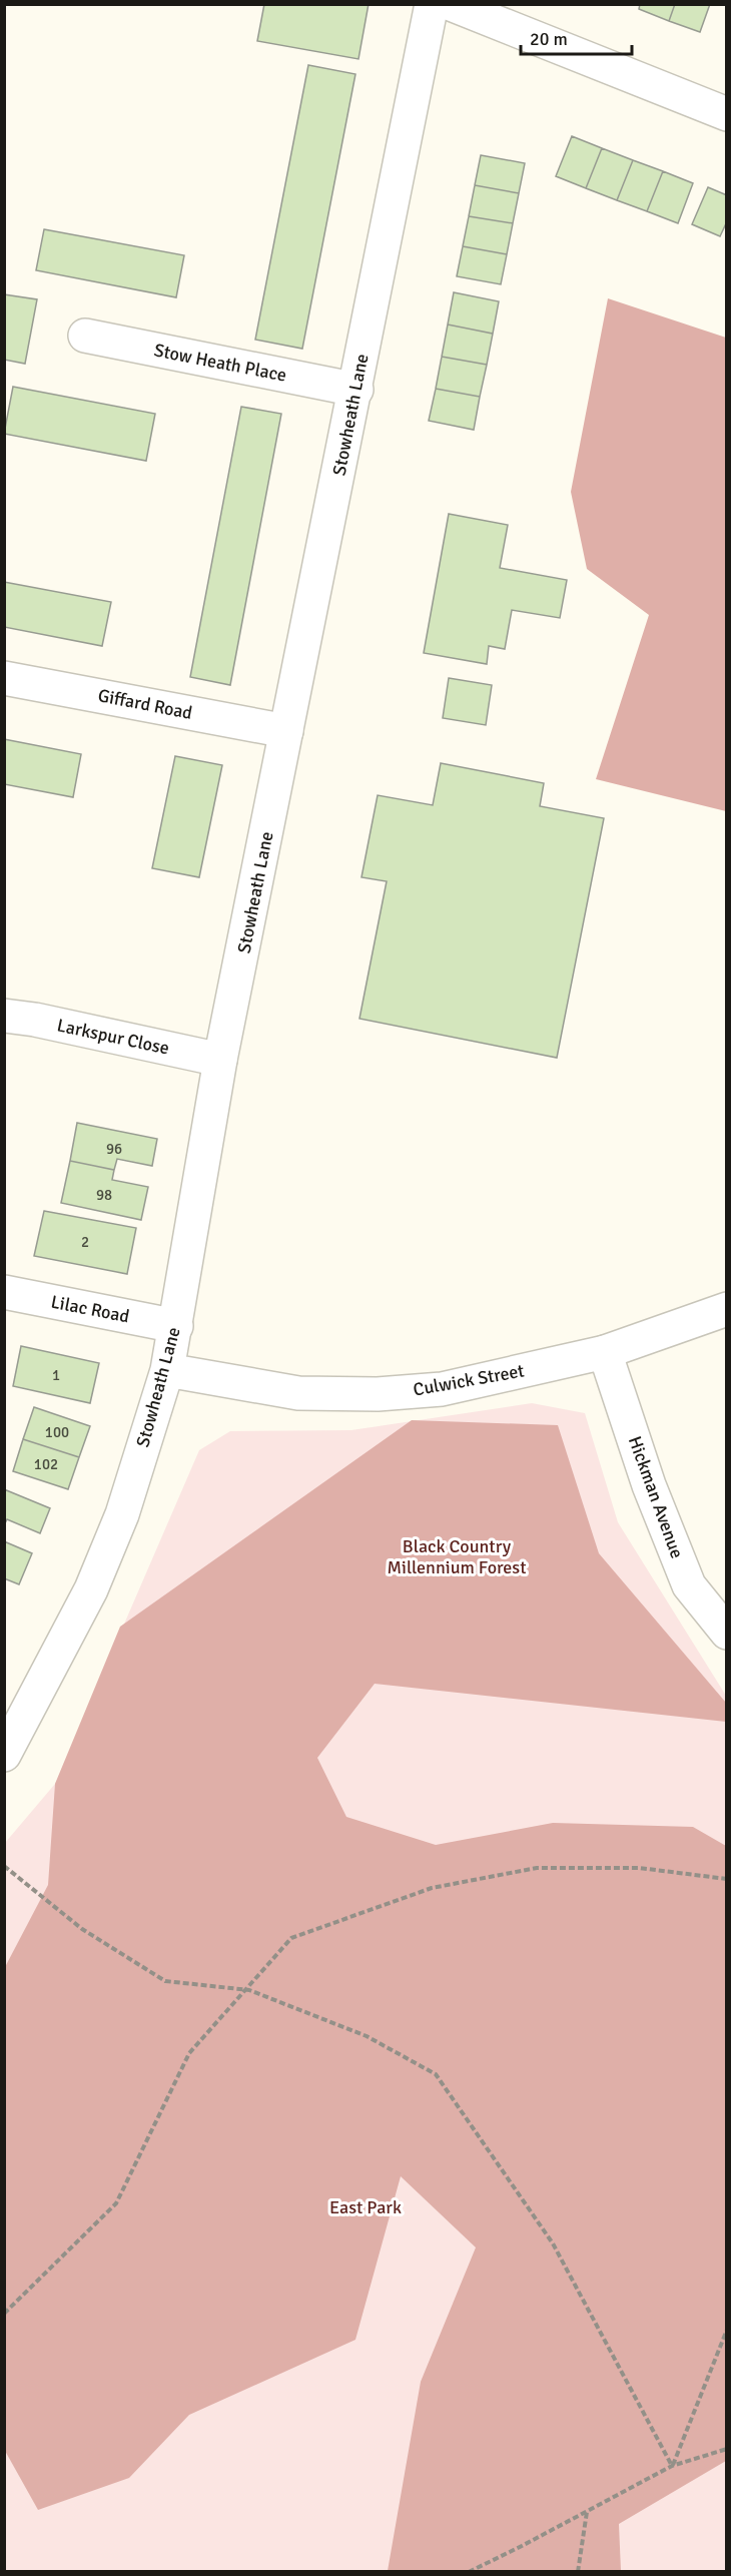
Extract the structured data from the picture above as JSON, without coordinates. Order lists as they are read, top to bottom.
{
  "streets": {
    "street": [
      "Stow Heath Place",
      "Stowheath Lane",
      "Giffard Road",
      "Larkspur Close",
      "Lilac Road",
      "Culwick Street",
      "Hickman Avenue"
    ]
  },
  "crossings": [
    ["Stow Heath Place", "Stowheath Lane"],
    ["Stowheath Lane", "Giffard Road"],
    ["Stowheath Lane", "Larkspur Close"],
    ["Stowheath Lane", "Lilac Road"],
    ["Stowheath Lane", "Culwick Street"],
    ["Culwick Street", "Hickman Avenue"]
  ],
  "parks": ["Black Country Millennium Forest", "East Park"],
  "house_numbers": [
    "96",
    "98",
    "2",
    "1",
    "100",
    "102"
  ],
  "scale_bar": "20 m"
}
